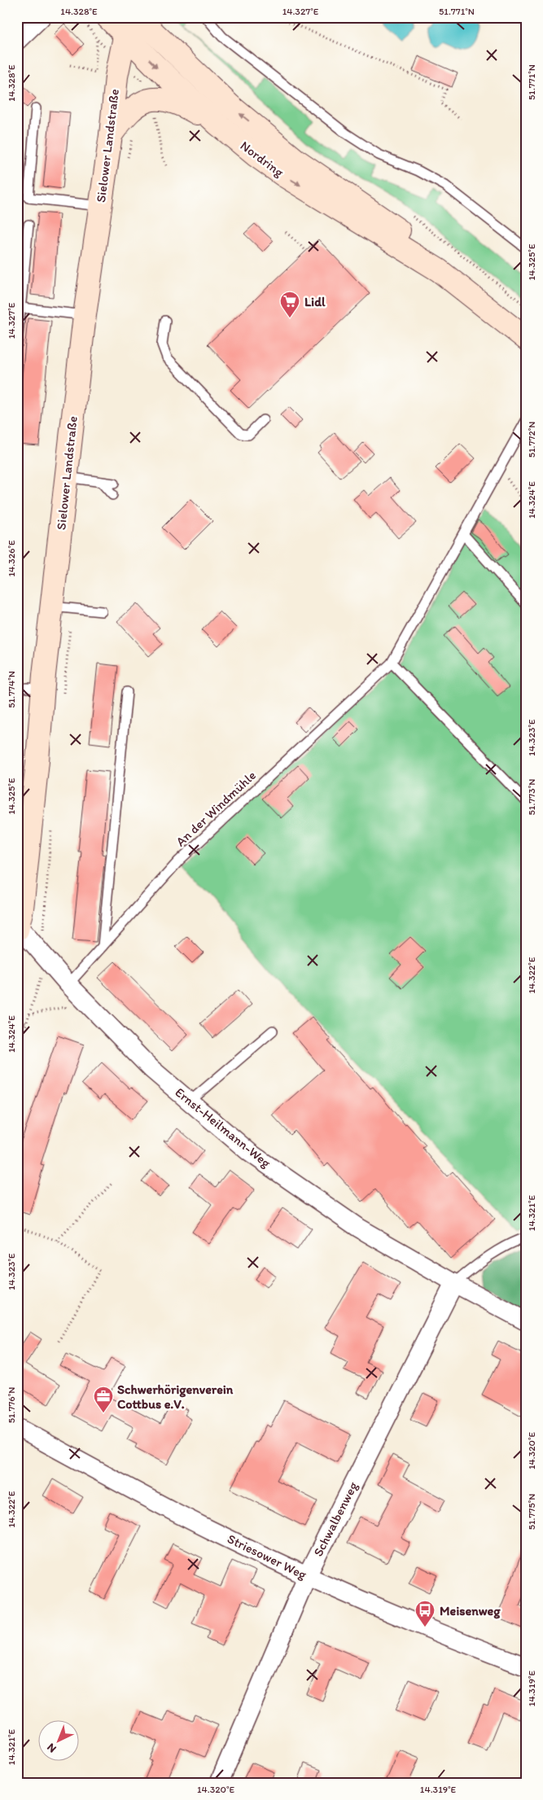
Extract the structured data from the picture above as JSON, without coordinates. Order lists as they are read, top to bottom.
{
  "streets": {
    "main road": ["Sielower Landstraße", "Nordring"],
    "street": ["Ernst-Heilmann-Weg", "Schwalbenweg", "Striesower Weg"],
    "lane": ["An der Windmühle"]
  },
  "crossings": [
    ["Sielower Landstraße", "Nordring"],
    ["Sielower Landstraße", "Ernst-Heilmann-Weg"],
    ["An der Windmühle", "Ernst-Heilmann-Weg"],
    ["Ernst-Heilmann-Weg", "Schwalbenweg"],
    ["Schwalbenweg", "Striesower Weg"]
  ],
  "places": {
    "supermarket": ["Lidl"],
    "office": ["Schwerhörigenverein Cottbus e.V."],
    "bus stop": ["Meisenweg"]
  },
  "north": "bottom left",
  "coordinates": [
    "14.328°E",
    "14.327°E",
    "51.771°N",
    "14.325°E",
    "51.772°N",
    "14.324°E",
    "14.326°E",
    "51.774°N",
    "14.323°E",
    "51.773°N",
    "14.322°E",
    "14.321°E",
    "51.776°N",
    "14.320°E",
    "51.775°N",
    "14.319°E"
  ]
}
